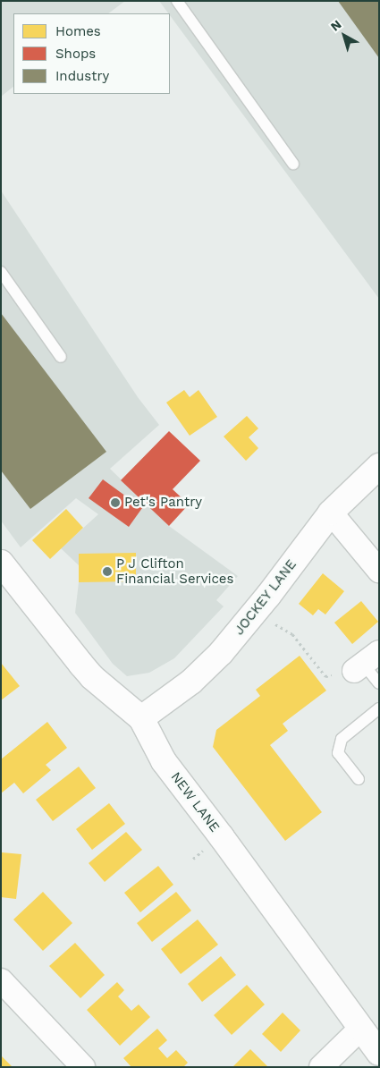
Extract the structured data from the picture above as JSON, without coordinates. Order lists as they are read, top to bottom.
{
  "streets": {
    "street": ["JOCKEY LANE", "NEW LANE"]
  },
  "crossings": [
    ["JOCKEY LANE", "NEW LANE"]
  ],
  "places": ["Pet's Pantry", "P J Clifton Financial Services"],
  "legend": ["Homes", "Shops", "Industry"],
  "north": "top left"
}
